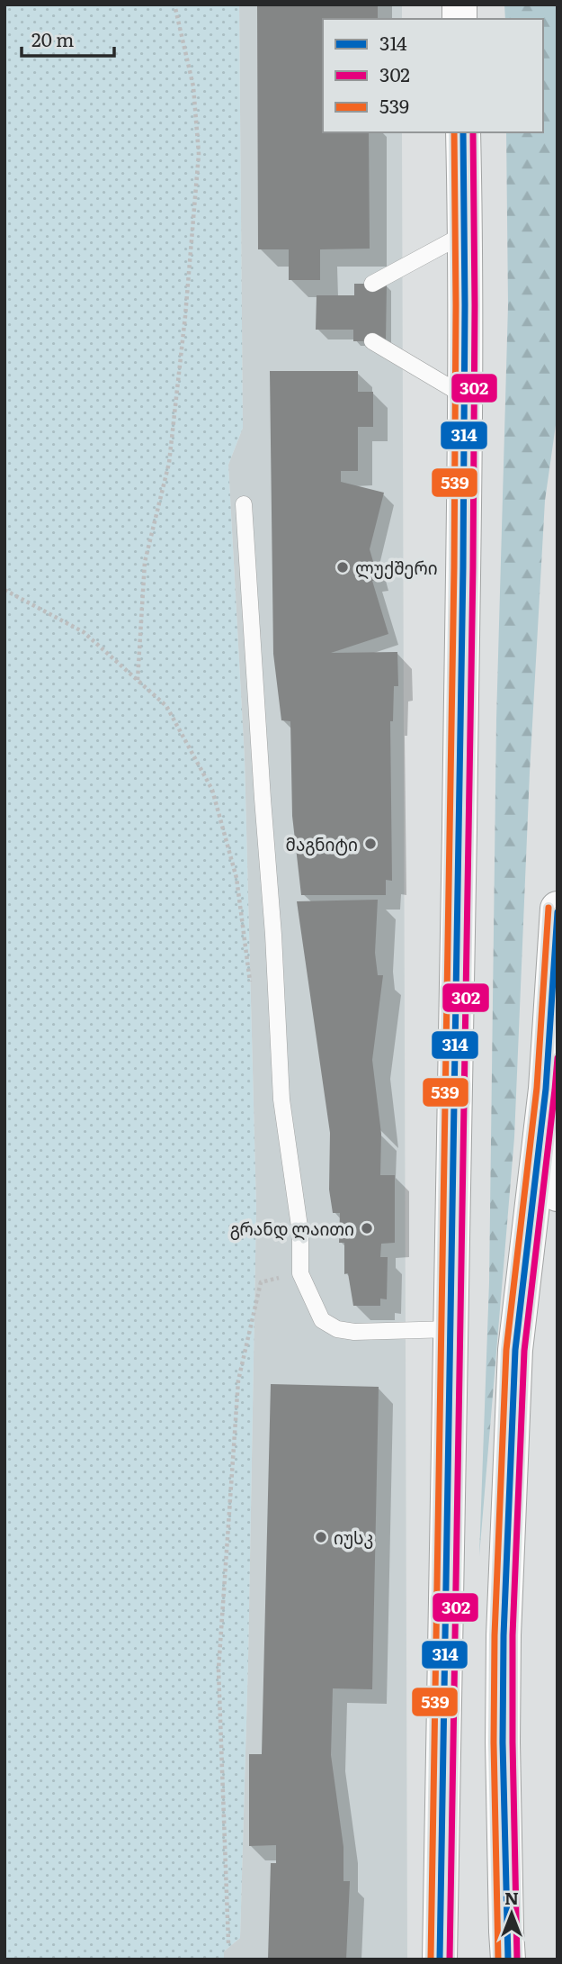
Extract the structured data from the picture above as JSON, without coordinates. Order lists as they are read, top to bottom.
{
  "places": [
    "ლუქშერი",
    "მაგნიტი",
    "გრანდ ლაითი",
    "იუსკ"
  ],
  "lines": ["transit line 314", "transit line 302", "transit line 539"],
  "legend": ["314", "302", "539"],
  "scale_bar": "20 m",
  "north": "top"
}
